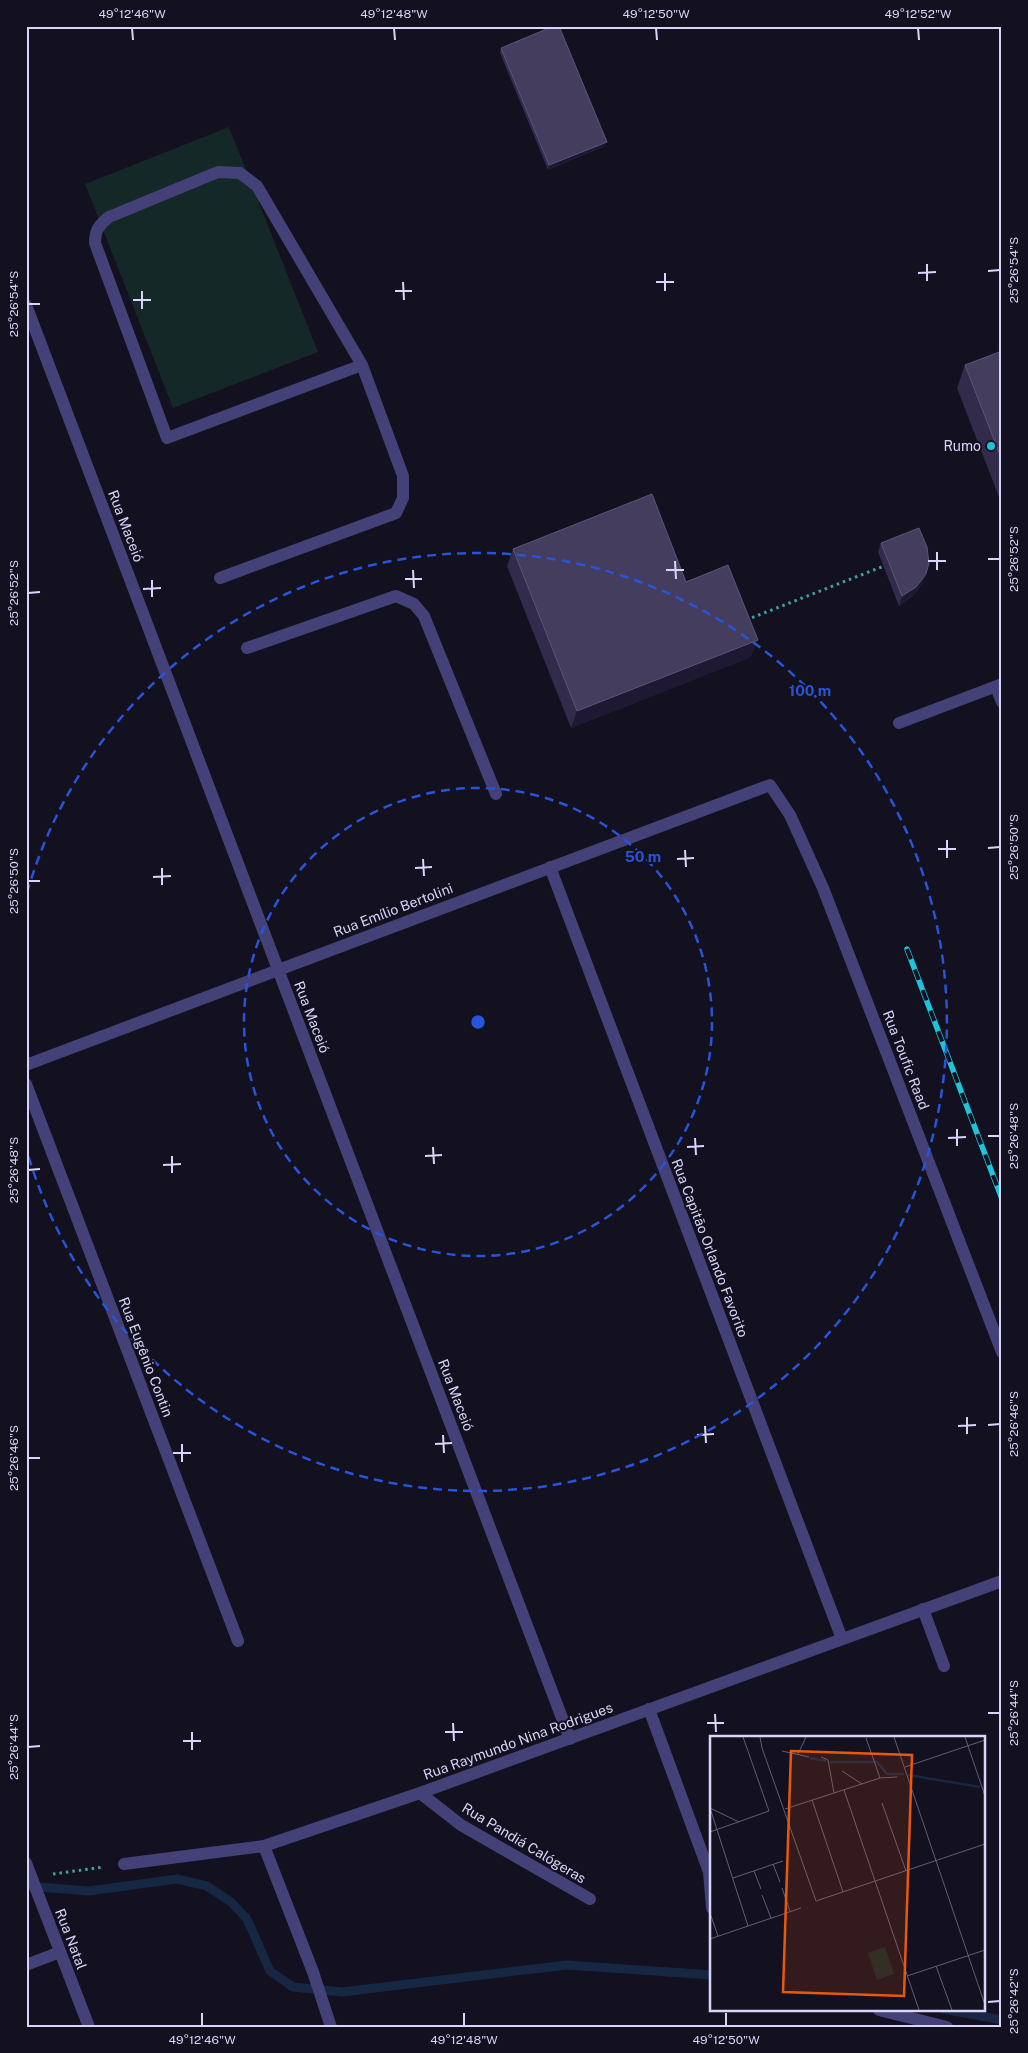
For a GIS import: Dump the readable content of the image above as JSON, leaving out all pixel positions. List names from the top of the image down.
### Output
{
  "streets": {
    "street": [
      "Rua Maceió",
      "Rua Emílio Bertolini",
      "Rua Toufic Raad",
      "Rua Capitão Orlando Favorito",
      "Rua Eugênio Contin",
      "Rua Raymundo Nina Rodrigues",
      "Rua Pandiá Calógeras",
      "Rua Natal"
    ]
  },
  "crossings": [
    ["Rua Maceió", "Rua Emílio Bertolini"],
    ["Rua Maceió", "Rua Raymundo Nina Rodrigues"],
    ["Rua Emílio Bertolini", "Rua Toufic Raad"],
    ["Rua Emílio Bertolini", "Rua Capitão Orlando Favorito"],
    ["Rua Capitão Orlando Favorito", "Rua Raymundo Nina Rodrigues"],
    ["Rua Raymundo Nina Rodrigues", "Rua Pandiá Calógeras"]
  ],
  "places": ["Rumo"],
  "coordinates": [
    "49°12'46\"W",
    "49°12'48\"W",
    "49°12'50\"W",
    "49°12'52\"W",
    "25°26'54\"S",
    "25°26'52\"S",
    "25°26'50\"S",
    "25°26'48\"S",
    "25°26'46\"S",
    "25°26'44\"S",
    "25°26'42\"S"
  ],
  "rings": ["100 m", "50 m"]
}
